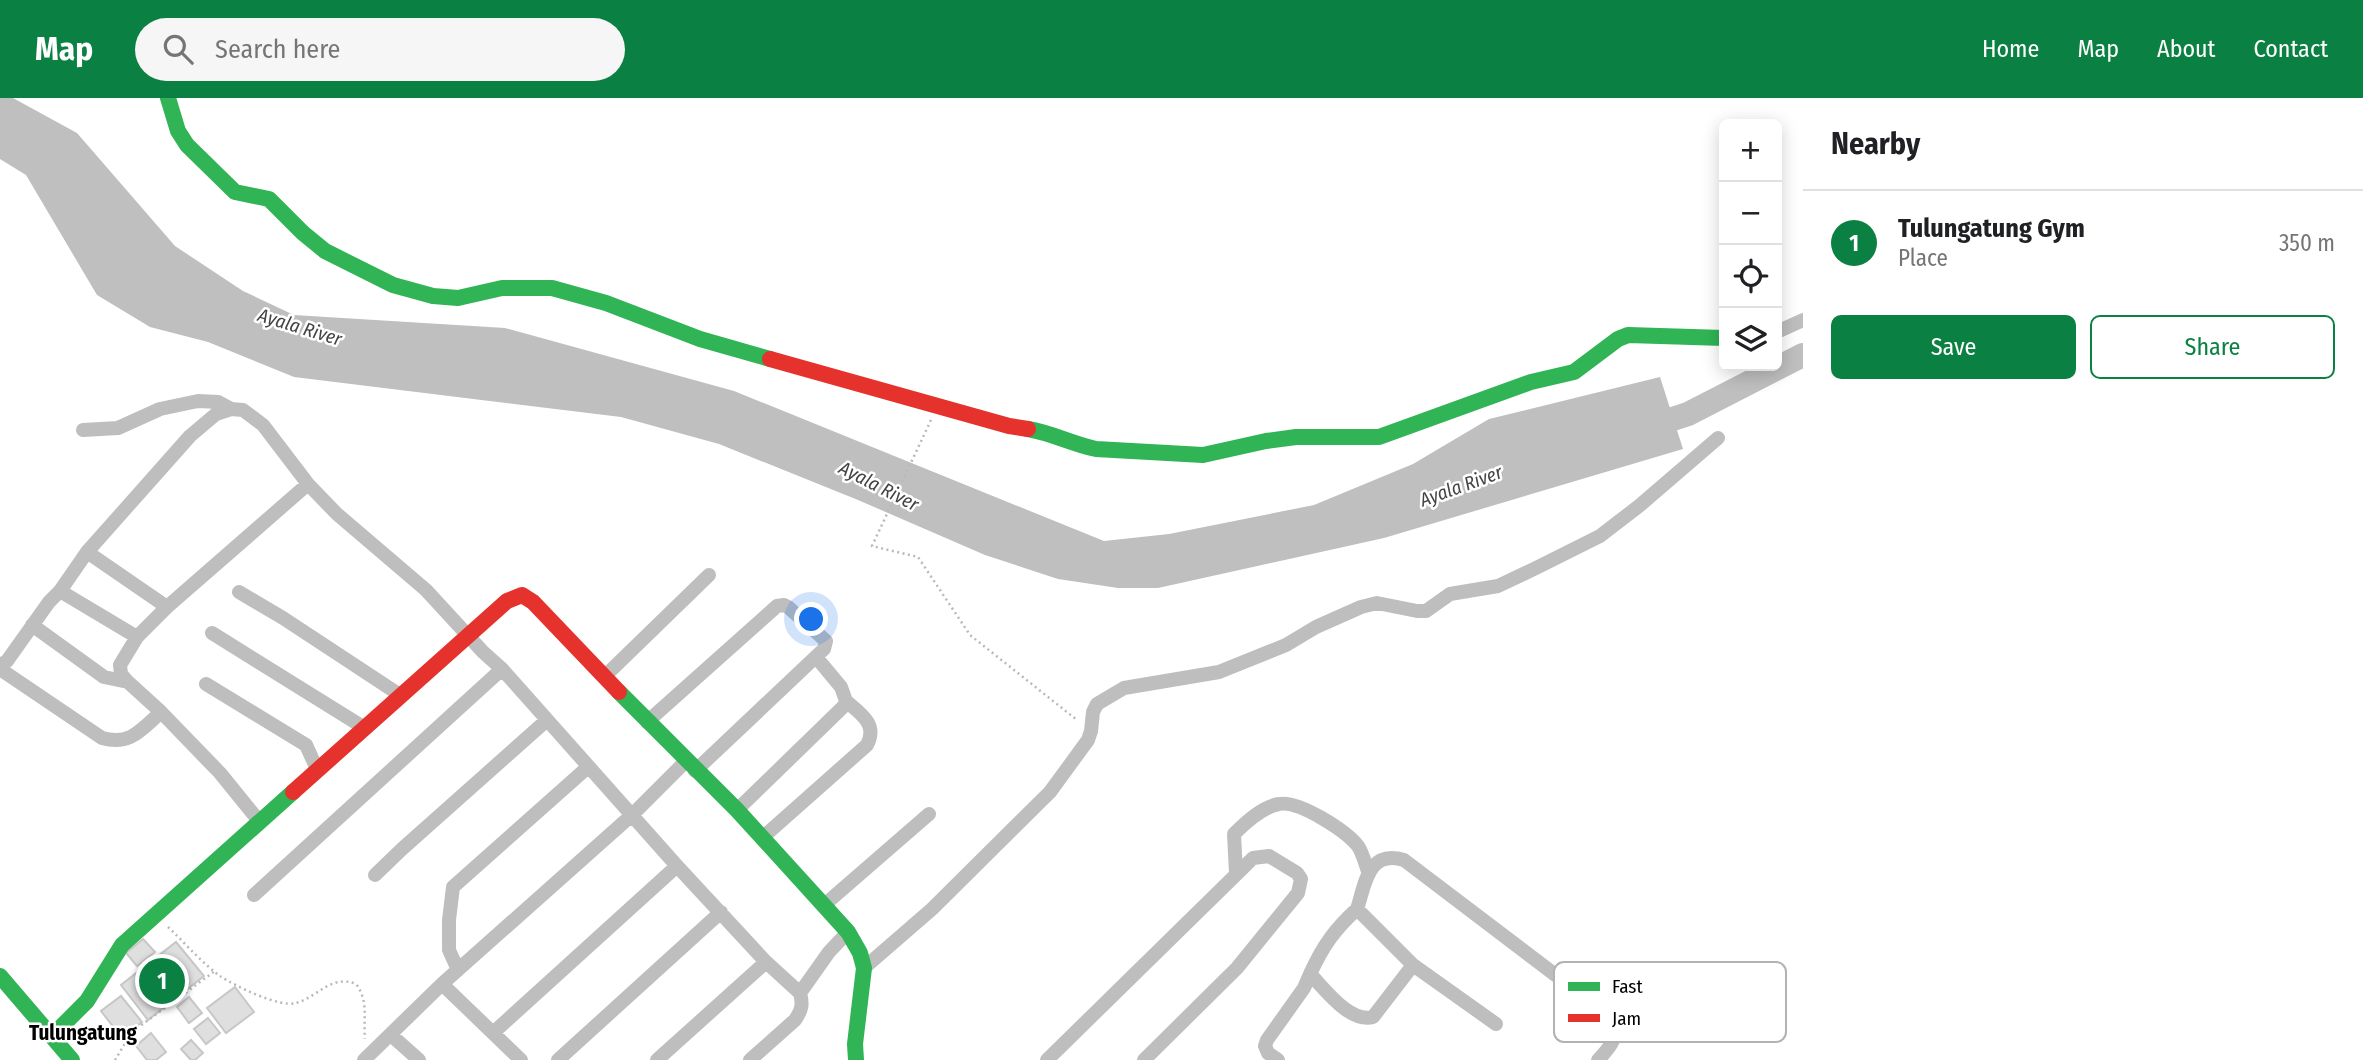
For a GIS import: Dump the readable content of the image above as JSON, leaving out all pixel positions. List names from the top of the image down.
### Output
{
  "districts": ["Tulungatung"],
  "water": ["Ayala River"],
  "legend": ["Fast", "Jam"],
  "page": {
    "header": "Map",
    "search": "Search here",
    "nav": [
      "Home",
      "Map",
      "About",
      "Contact"
    ],
    "heading": "Nearby",
    "map_buttons": ["+", "−"],
    "list": [
      {
        "mark": "1",
        "name": "Tulungatung Gym",
        "note": "Place",
        "value": "350 m"
      }
    ],
    "buttons": ["Save", "Share"],
    "pins": "1"
  }
}
